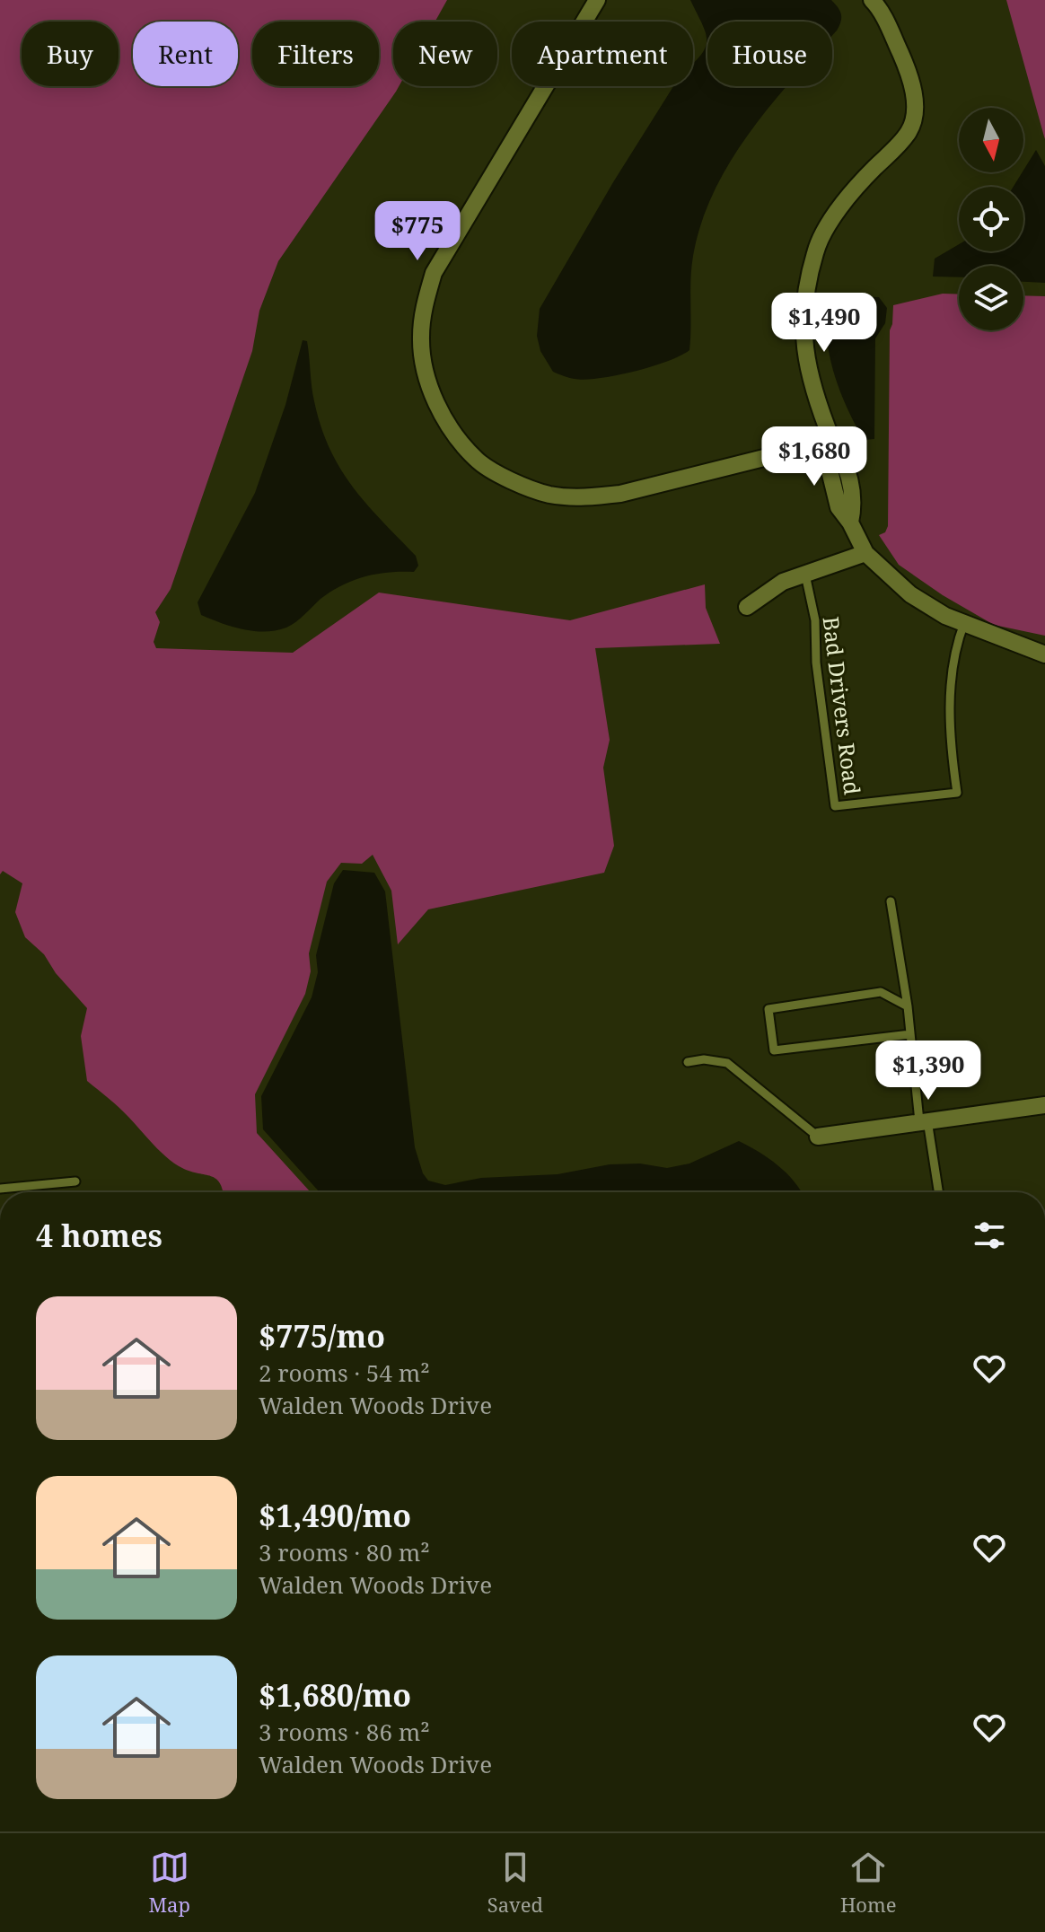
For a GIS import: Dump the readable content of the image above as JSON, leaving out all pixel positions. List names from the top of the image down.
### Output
{
  "streets": {
    "lane": ["Bad Drivers Road"]
  },
  "north": "bottom",
  "page": {
    "chip": [
      "Buy",
      "Rent",
      "Filters",
      "New",
      "Apartment",
      "House"
    ],
    "price": [
      "$775",
      "$1,490",
      "$1,680",
      "$1,390"
    ],
    "heading": "4 homes",
    "list": [
      {
        "name": "$775/mo",
        "note": "2 rooms · 54 m² · Walden Woods Drive"
      },
      {
        "name": "$1,490/mo",
        "note": "3 rooms · 80 m² · Walden Woods Drive"
      },
      {
        "name": "$1,680/mo",
        "note": "3 rooms · 86 m² · Walden Woods Drive"
      }
    ],
    "tabs": ["Map", "Saved", "Home"]
  }
}
